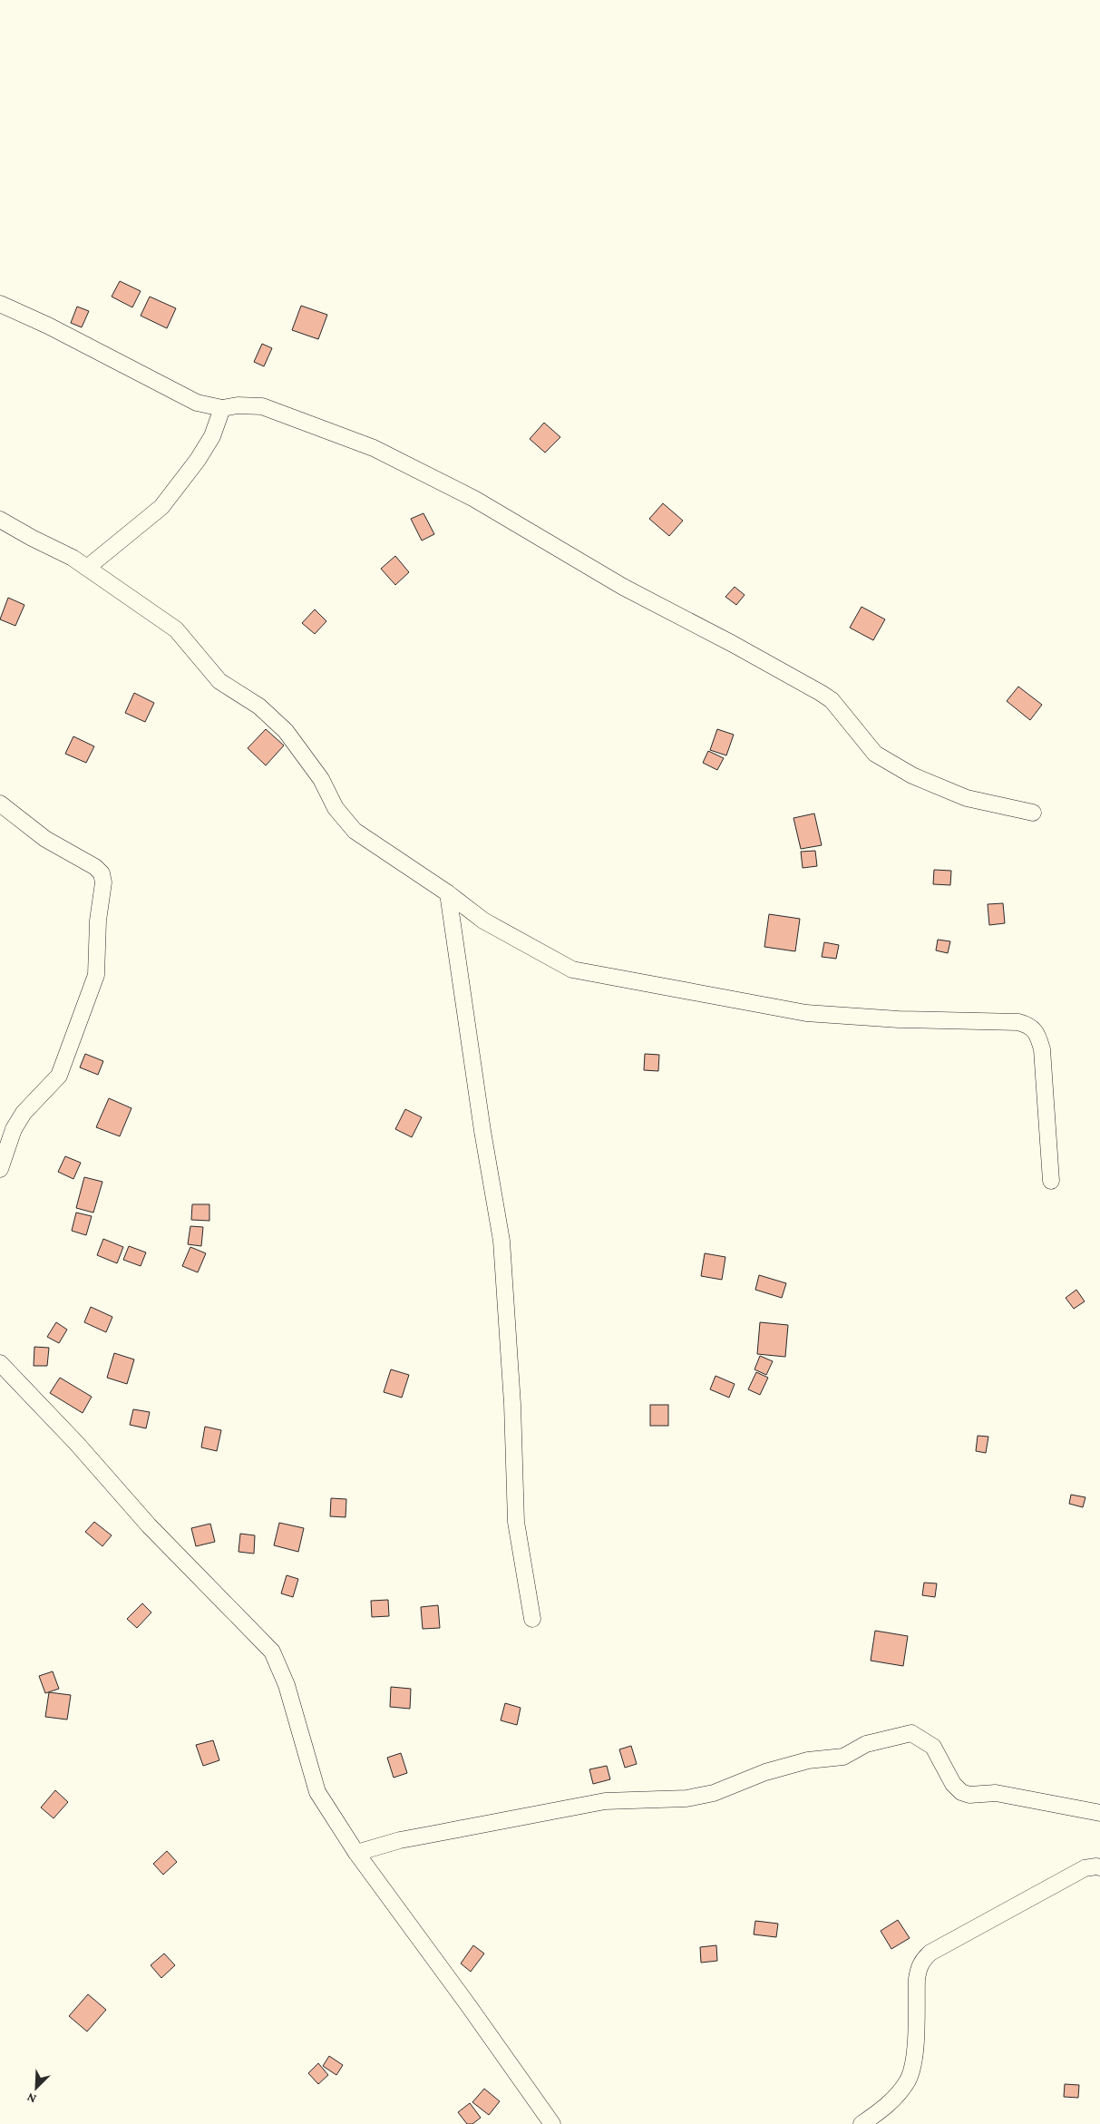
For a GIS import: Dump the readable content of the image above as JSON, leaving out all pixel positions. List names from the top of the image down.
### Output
{
  "north": "bottom left"
}
